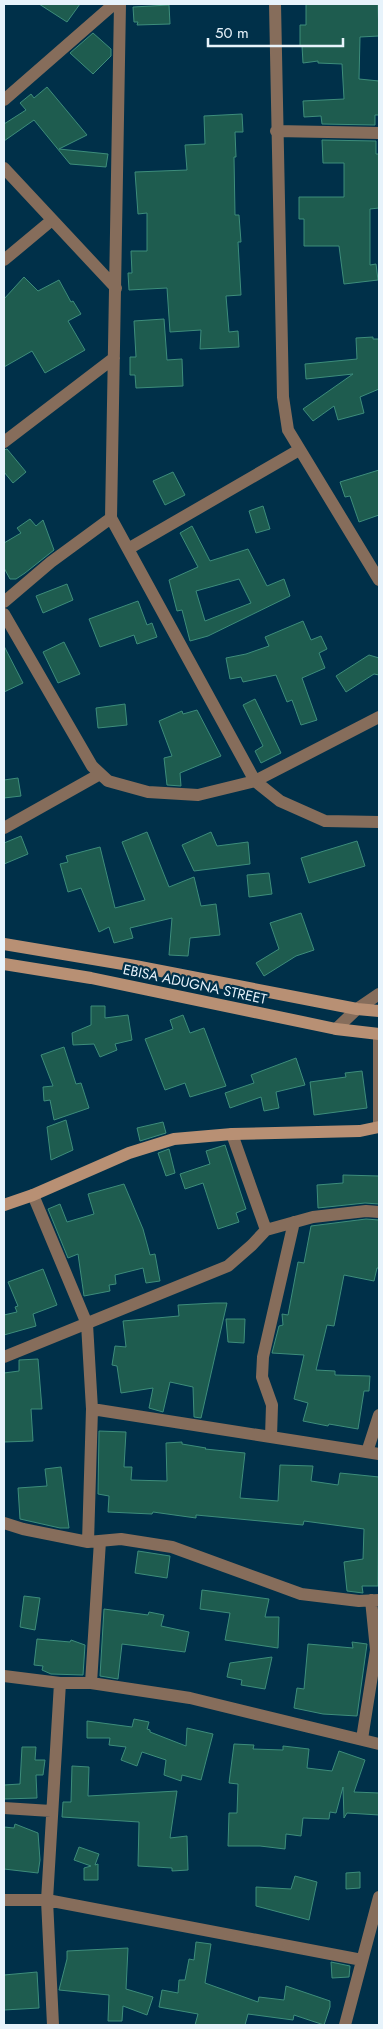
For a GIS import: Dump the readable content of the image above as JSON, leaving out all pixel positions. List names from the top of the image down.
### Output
{
  "streets": {
    "main road": ["EBISA ADUGNA STREET"]
  },
  "scale_bar": "50 m"
}
